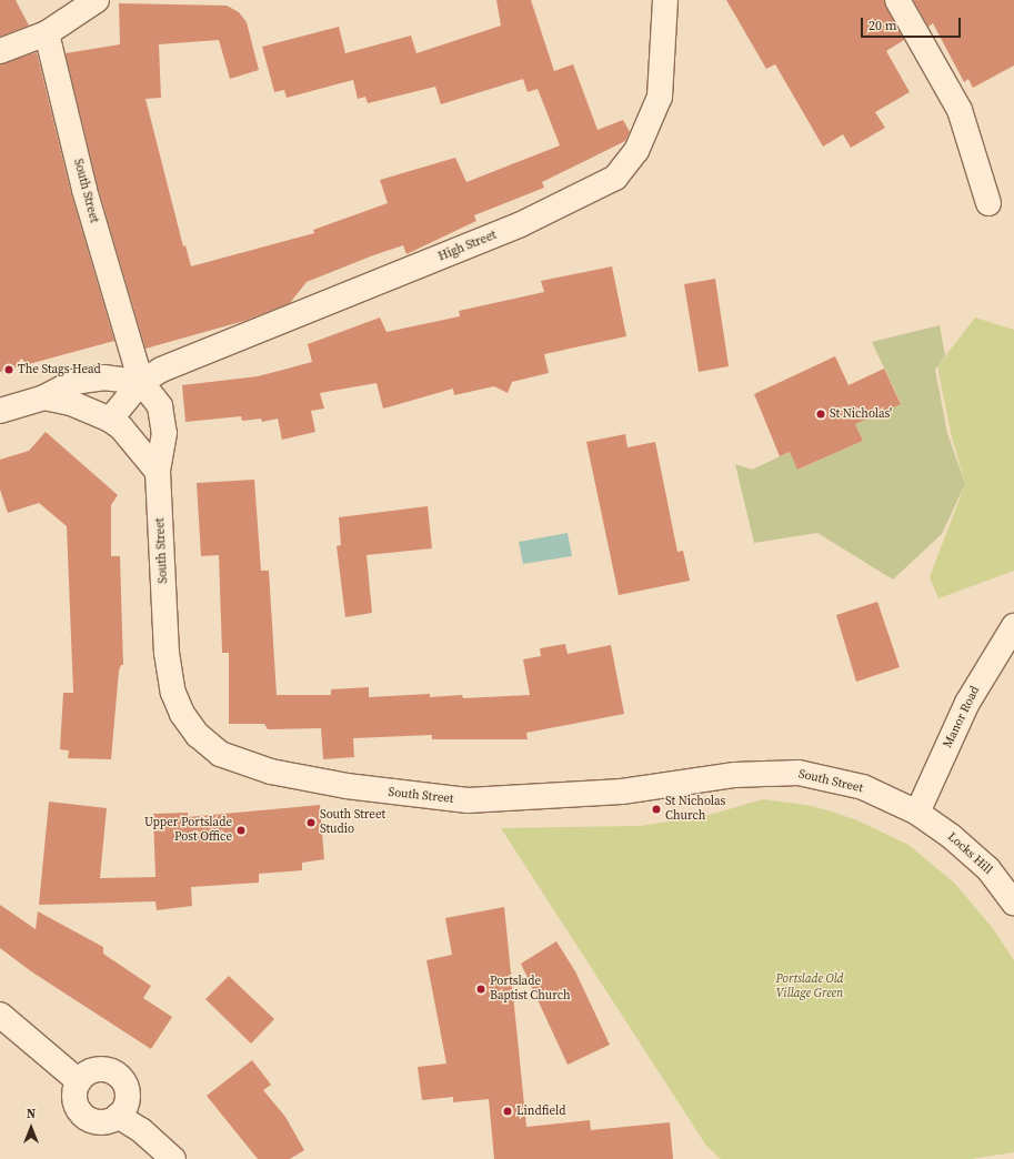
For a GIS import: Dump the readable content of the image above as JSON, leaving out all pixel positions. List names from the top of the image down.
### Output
{
  "streets": {
    "street": [
      "South Street",
      "High Street",
      "Manor Road",
      "Locks Hill"
    ]
  },
  "crossings": [
    ["South Street", "High Street"],
    ["South Street", "Manor Road"],
    ["South Street", "Locks Hill"],
    ["Manor Road", "Locks Hill"]
  ],
  "parks": ["Portslade Old Village Green"],
  "places": [
    "The Stags Head",
    "St Nicholas'",
    "St Nicholas Church",
    "South Street Studio",
    "Upper Portslade Post Office",
    "Portslade Baptist Church",
    "Lindfield"
  ],
  "scale_bar": "20 m",
  "north": "top"
}
